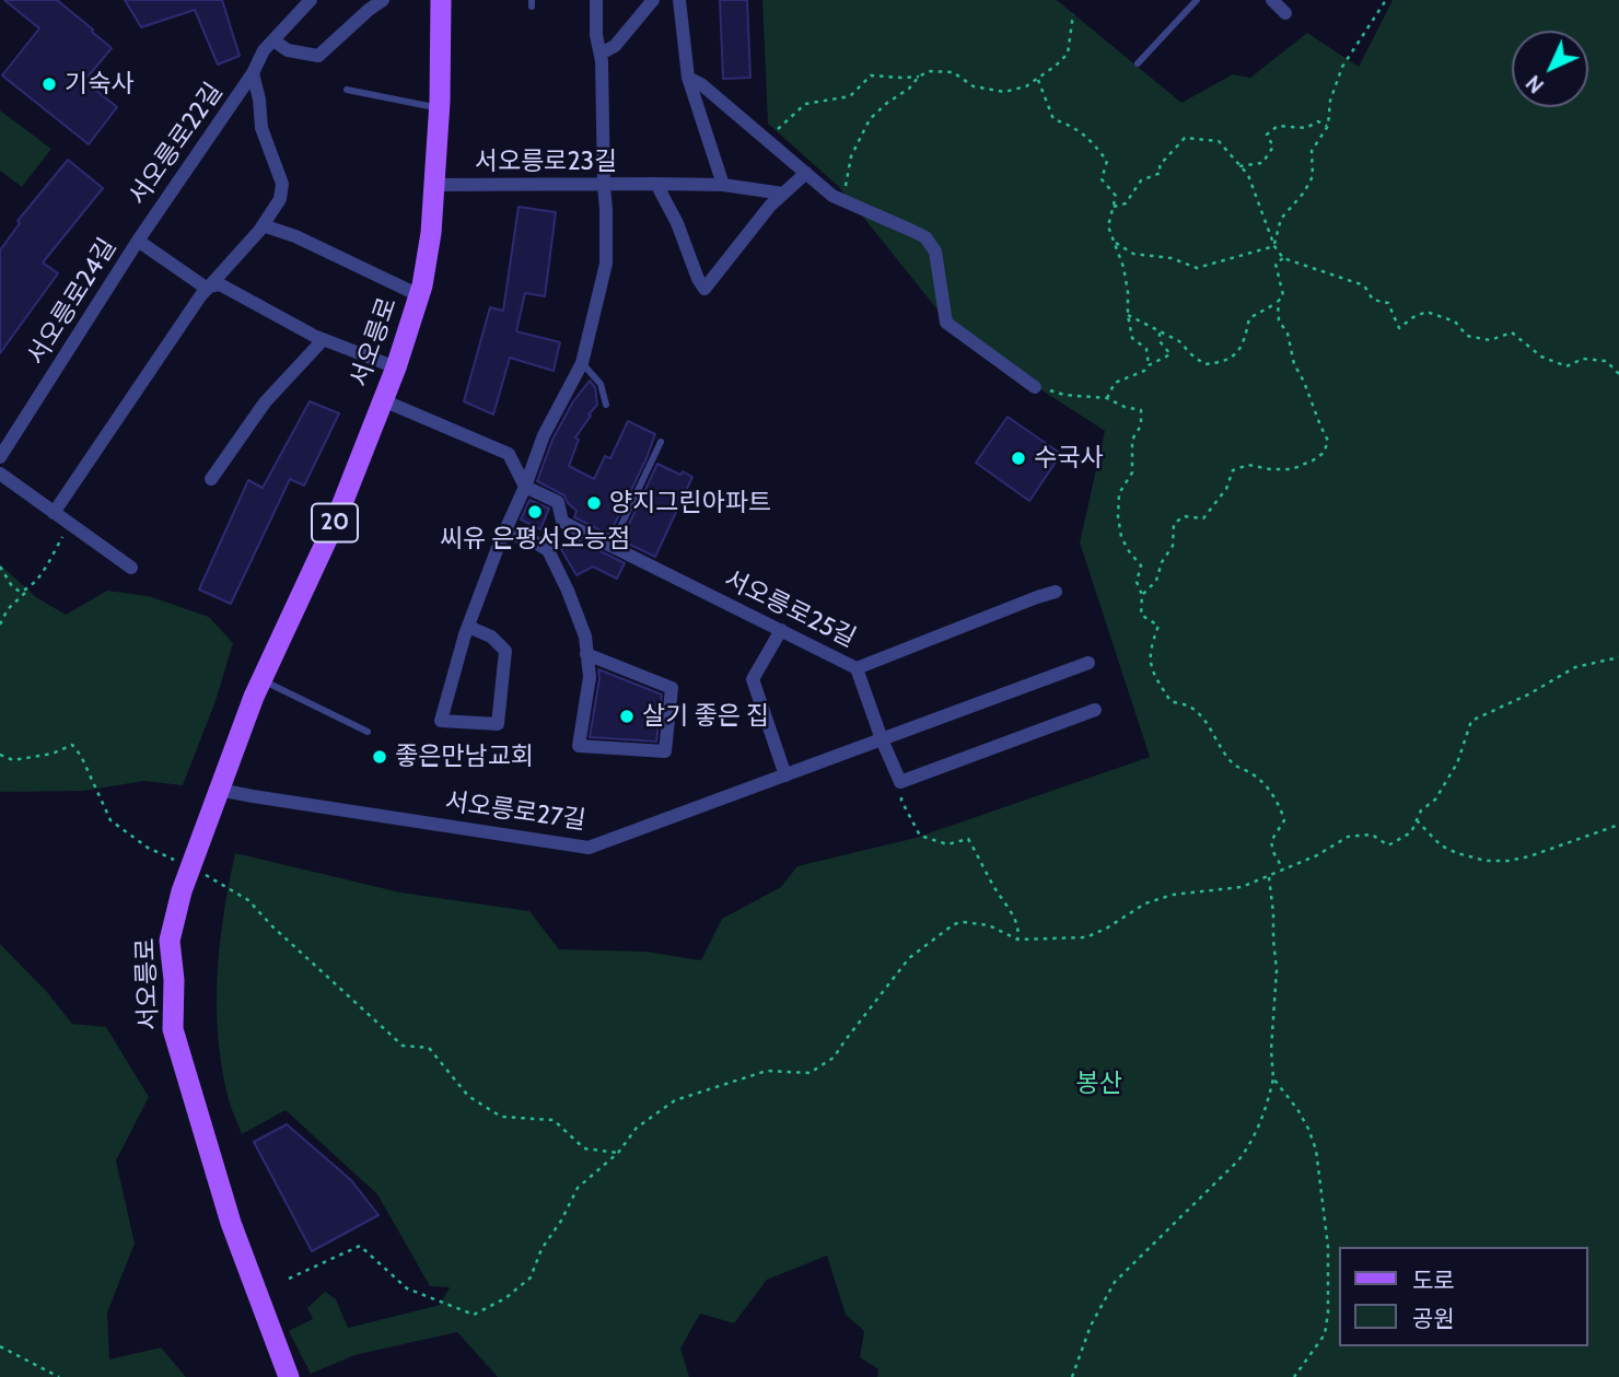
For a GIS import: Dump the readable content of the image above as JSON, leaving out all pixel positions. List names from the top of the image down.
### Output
{
  "streets": {
    "main road": ["서오릉로", "20"],
    "street": [
      "서오릉로22길",
      "서오릉로23길",
      "서오릉로24길",
      "서오릉로25길",
      "서오릉로27길"
    ]
  },
  "crossings": [
    ["서오릉로22길", "서오릉로24길"],
    ["서오릉로23길", "서오릉로"],
    ["서오릉로24길", "서오릉로"],
    ["서오릉로", "서오릉로27길"]
  ],
  "parks": ["봉산"],
  "places": [
    "기숙사",
    "수국사",
    "양지그린아파트",
    "씨유 은평서오능점",
    "살기 좋은 집",
    "좋은만남교회"
  ],
  "legend": ["도로", "공원"],
  "north": "bottom left"
}
